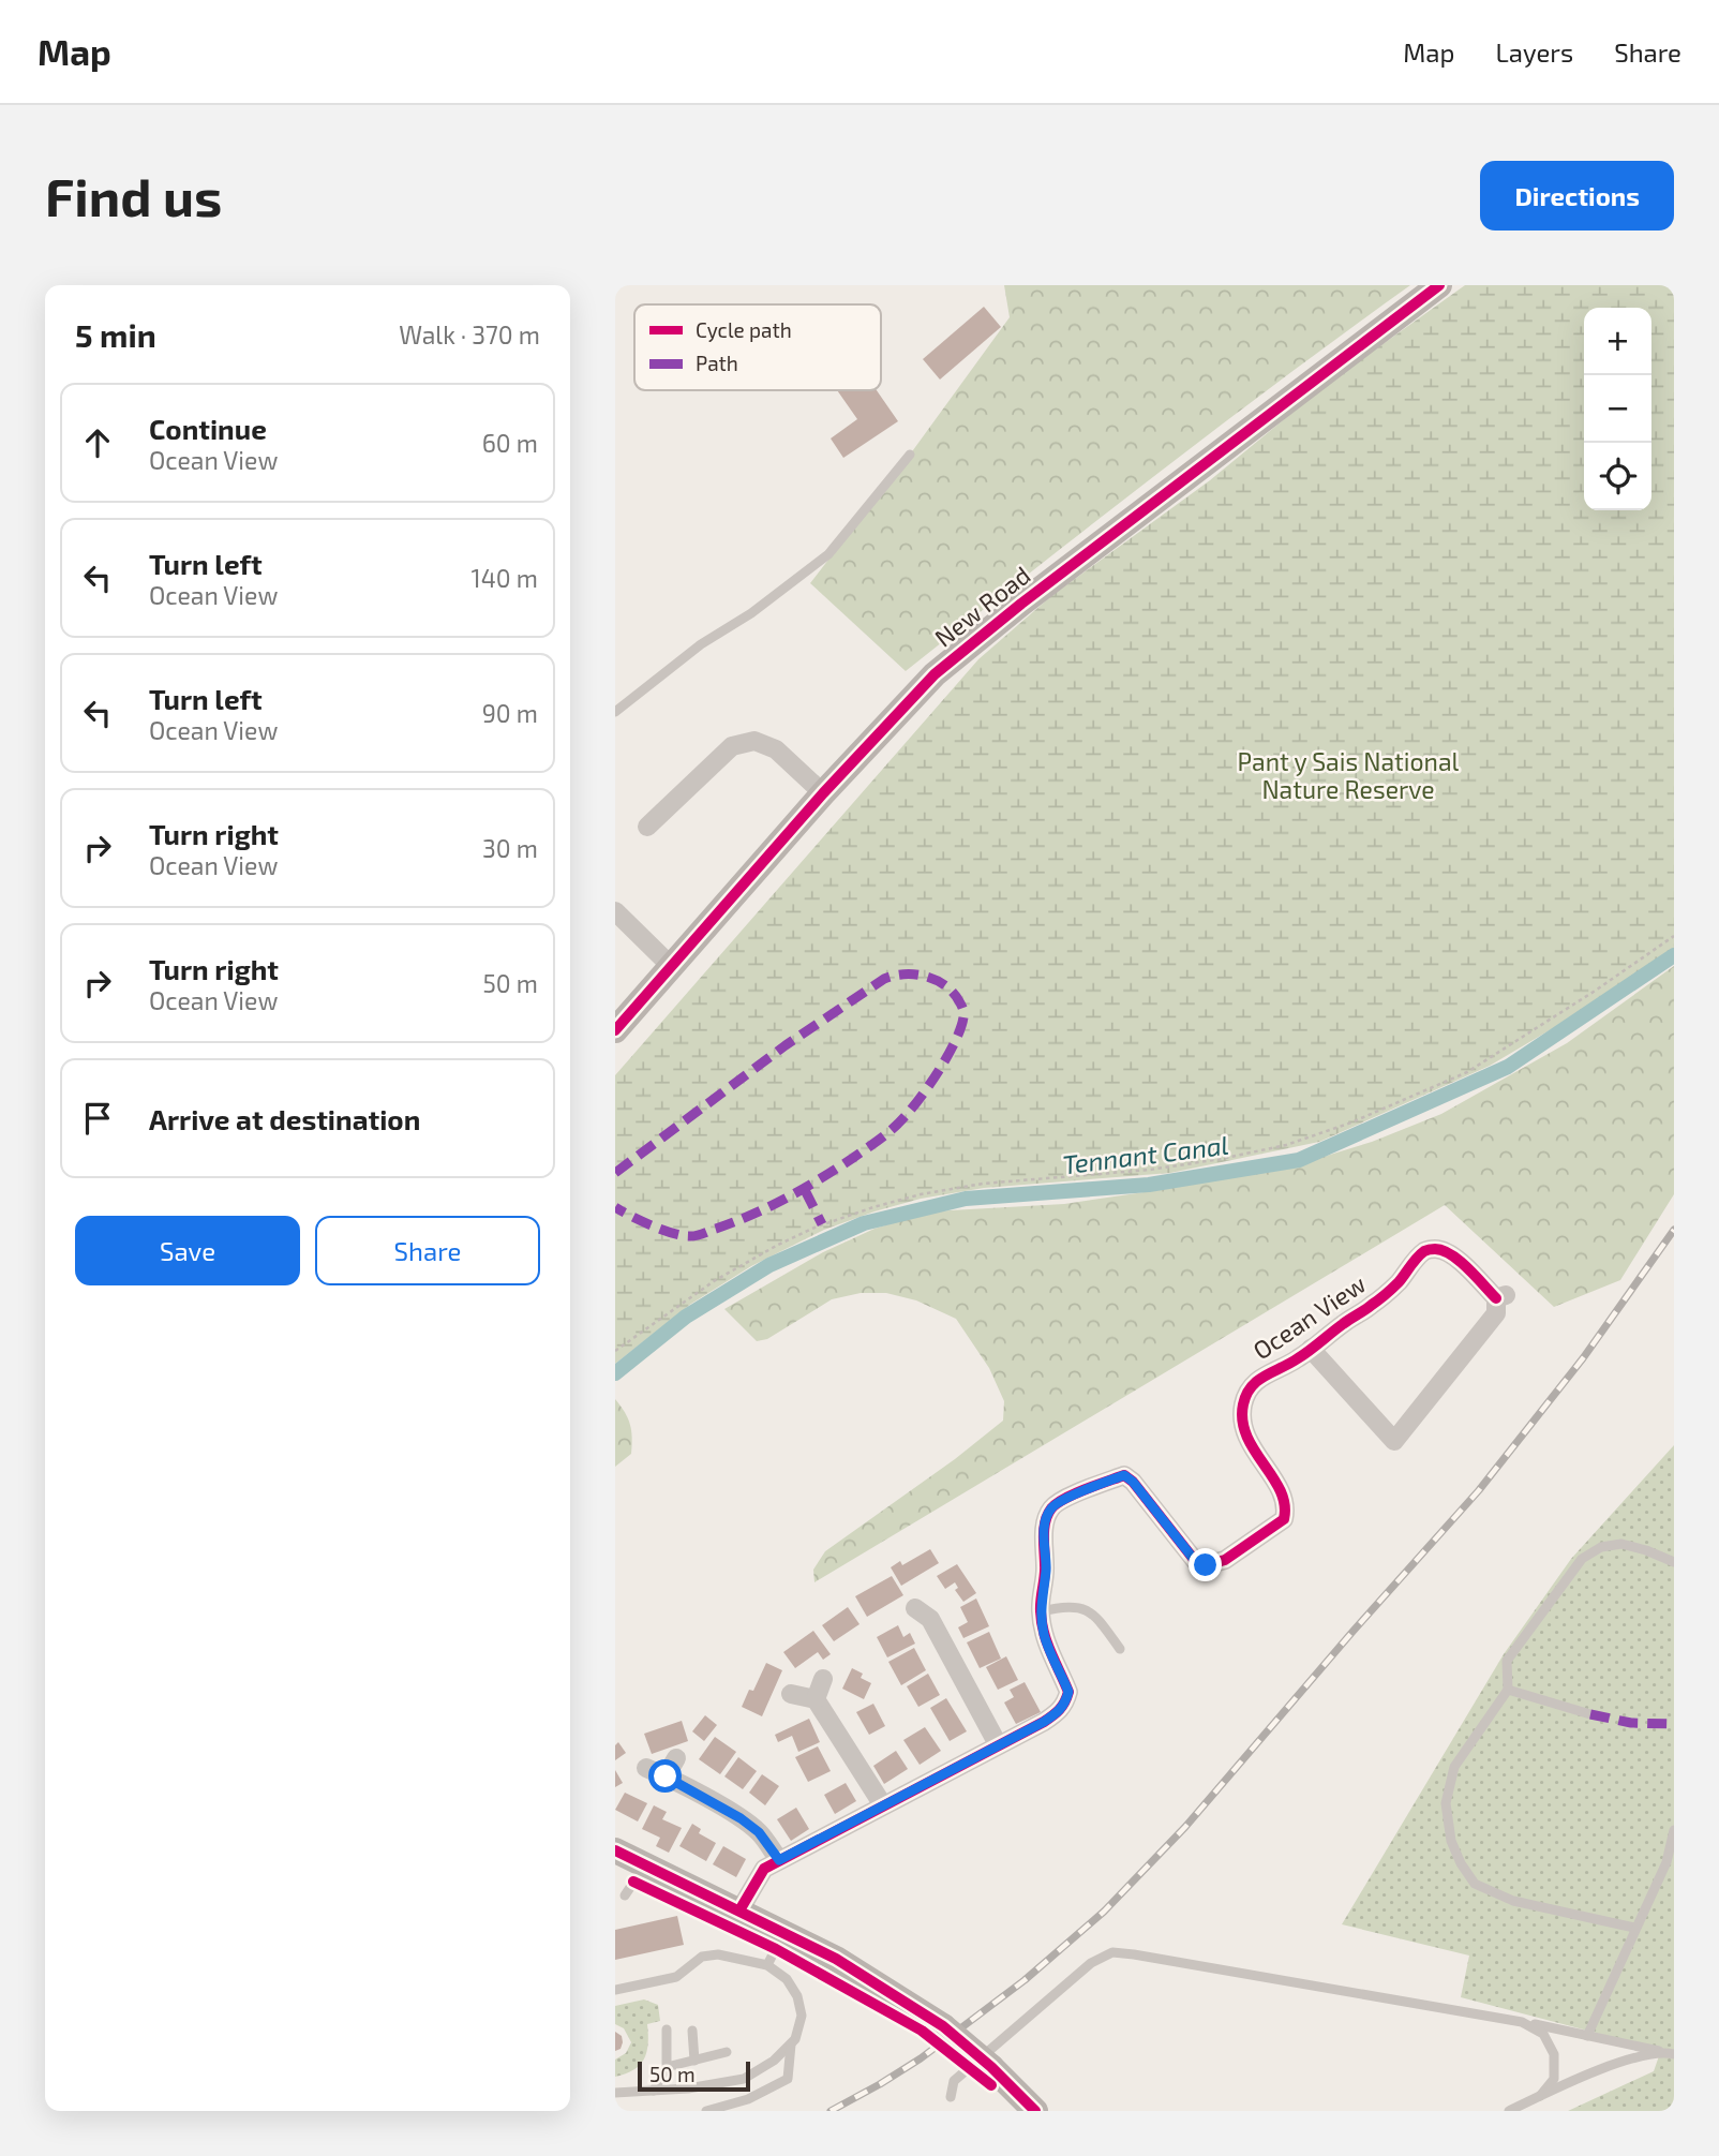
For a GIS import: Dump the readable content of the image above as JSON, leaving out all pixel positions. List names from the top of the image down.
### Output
{
  "streets": {
    "main road": ["New Road"],
    "street": ["Ocean View"]
  },
  "water": ["Tennant Canal"],
  "parks": ["Pant y Sais National Nature Reserve"],
  "legend": ["Cycle path", "Path"],
  "scale_bar": "50 m",
  "page": {
    "header": "Map",
    "nav": ["Map", "Layers", "Share"],
    "buttons": [
      "Directions",
      ["Save", "Share"]
    ],
    "title": "Find us",
    "heading": ["5 min", "Walk · 370 m"],
    "map_buttons": ["+", "−"],
    "list": [
      ["Continue", "Ocean View", "60 m"],
      ["Turn left", "Ocean View", "140 m"],
      ["Turn left", "Ocean View", "90 m"],
      ["Turn right", "Ocean View", "30 m"],
      ["Turn right", "Ocean View", "50 m"],
      "Arrive at destination"
    ],
    "scale": "50 m"
  }
}
